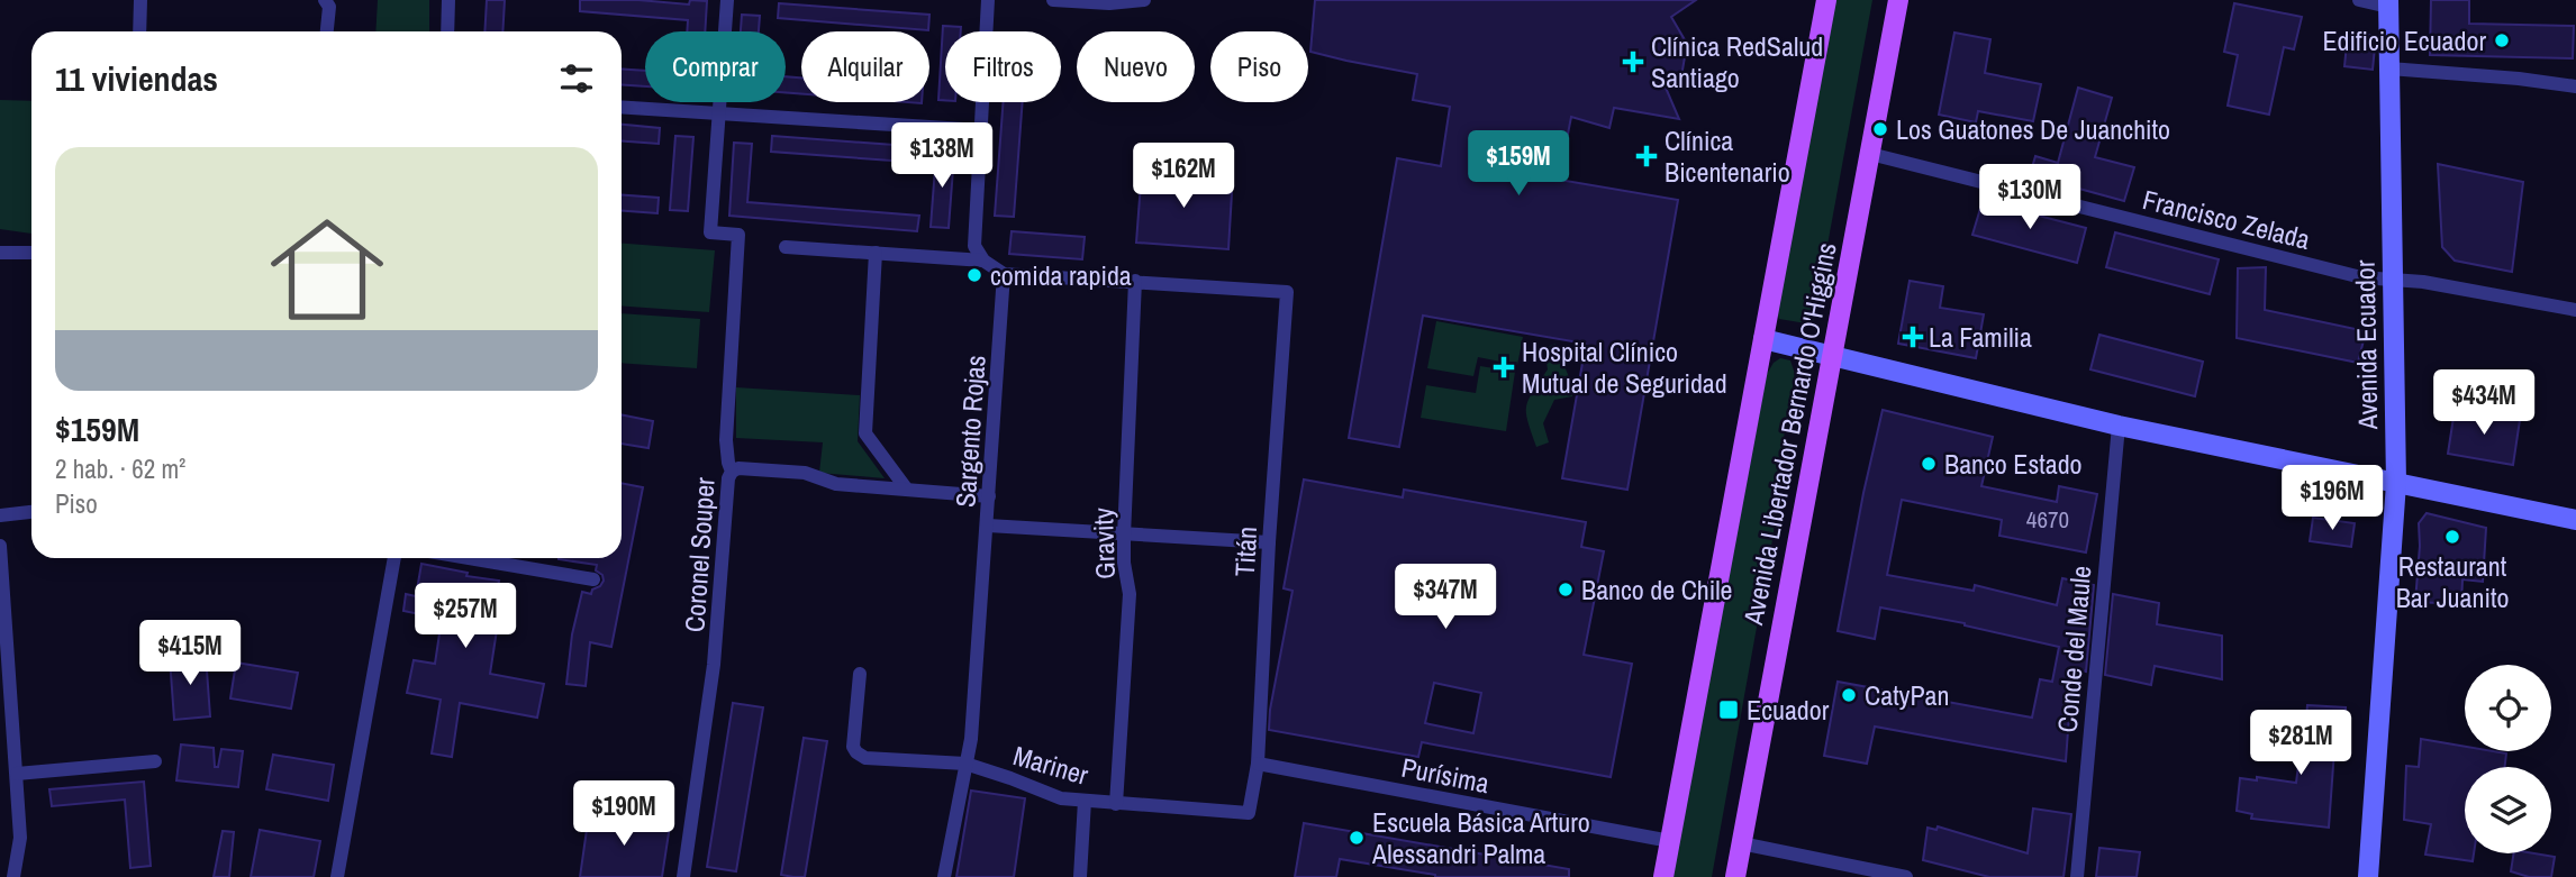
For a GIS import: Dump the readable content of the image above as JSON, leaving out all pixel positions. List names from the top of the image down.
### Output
{
  "streets": {
    "main road": ["Avenida Ecuador", "Avenida Libertador Bernardo O'Higgins"],
    "street": [
      "Francisco Zelada",
      "Sargento Rojas",
      "Gravity",
      "Titán",
      "Coronel Souper",
      "Conde del Maule",
      "Mariner",
      "Purísima"
    ]
  },
  "crossings": [
    ["Francisco Zelada", "Avenida Ecuador"],
    ["Francisco Zelada", "Avenida Libertador Bernardo O'Higgins"],
    ["Sargento Rojas", "Mariner"],
    ["Avenida Libertador Bernardo O'Higgins", "Purísima"],
    ["Gravity", "Titán"],
    ["Gravity", "Mariner"],
    ["Titán", "Mariner"],
    ["Titán", "Purísima"]
  ],
  "places": {
    "other": [
      "Edificio Ecuador",
      "Los Guatones De Juanchito",
      "comida rapida",
      "Banco Estado",
      "Restaurant Bar Juanito",
      "Banco de Chile",
      "CatyPan",
      "Escuela Básica Arturo Alessandri Palma"
    ],
    "health": [
      "Clínica RedSalud Santiago",
      "Clínica Bicentenario",
      "La Familia",
      "Hospital Clínico Mutual de Seguridad"
    ],
    "transit": ["Ecuador"]
  },
  "house_numbers": ["4670"],
  "page": {
    "chip": [
      "Comprar",
      "Alquilar",
      "Filtros",
      "Nuevo",
      "Piso"
    ],
    "heading": "11 viviendas",
    "price": [
      "$138M",
      "$159M",
      "$162M",
      "$130M",
      "$434M",
      "$196M",
      "$347M",
      "$257M",
      "$415M",
      "$281M",
      "$190M"
    ],
    "list": [
      {
        "name": "$159M",
        "note": "2 hab. · 62 m² · Piso"
      }
    ]
  }
}
